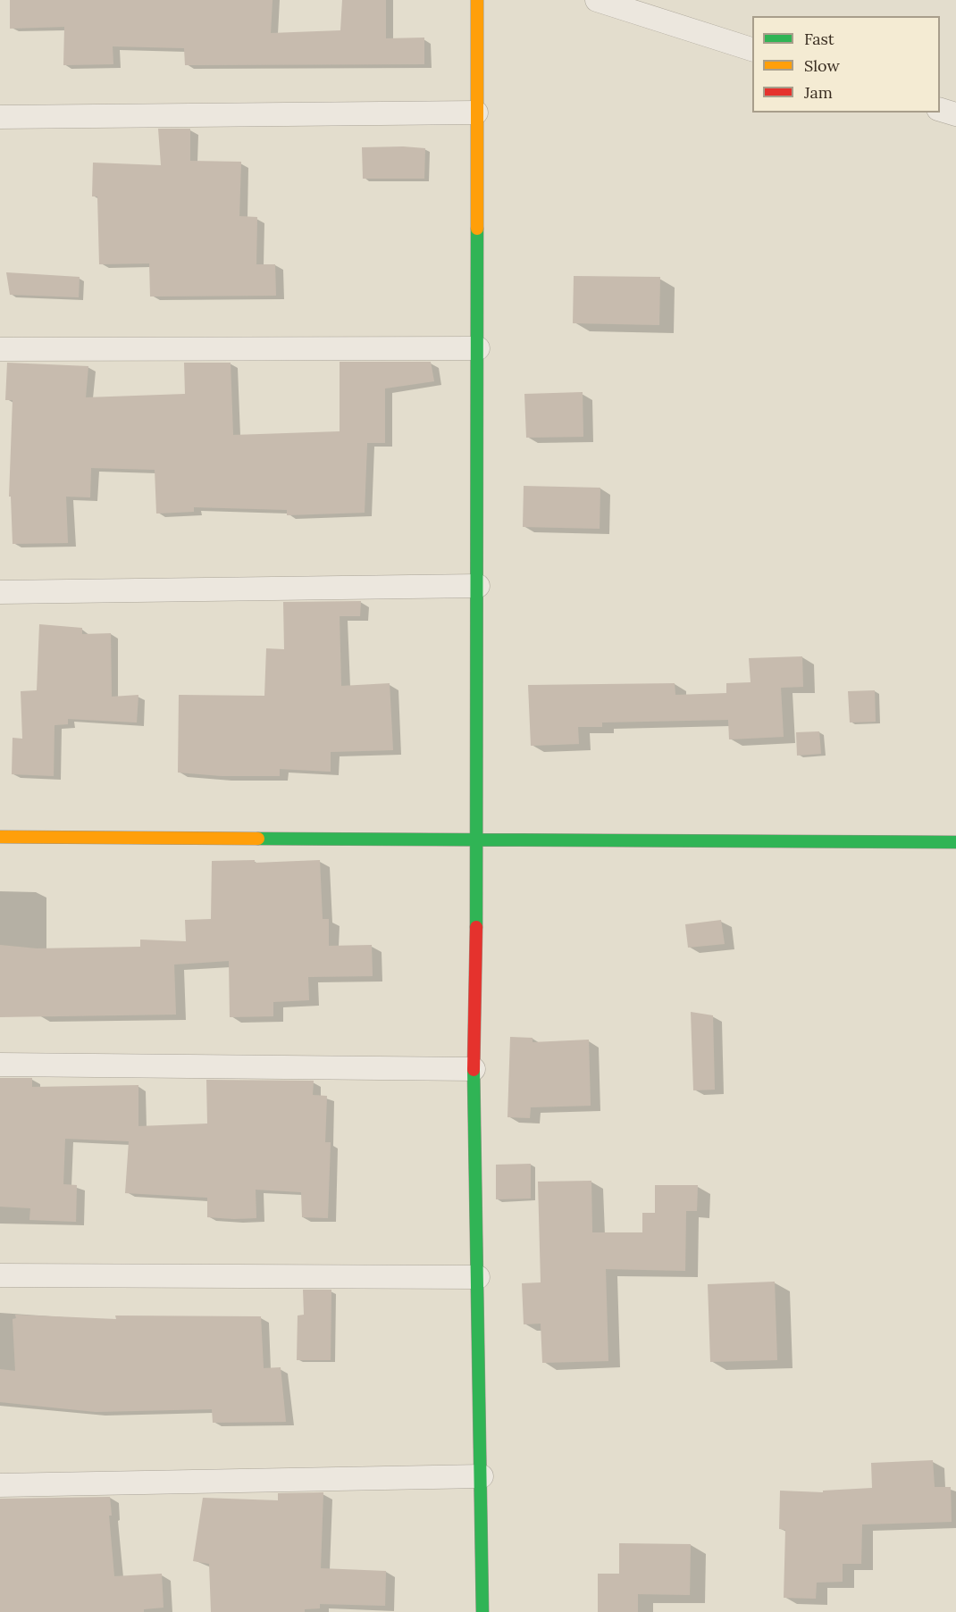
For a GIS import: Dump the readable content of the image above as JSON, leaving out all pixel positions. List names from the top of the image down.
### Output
{
  "legend": ["Fast", "Slow", "Jam"]
}
